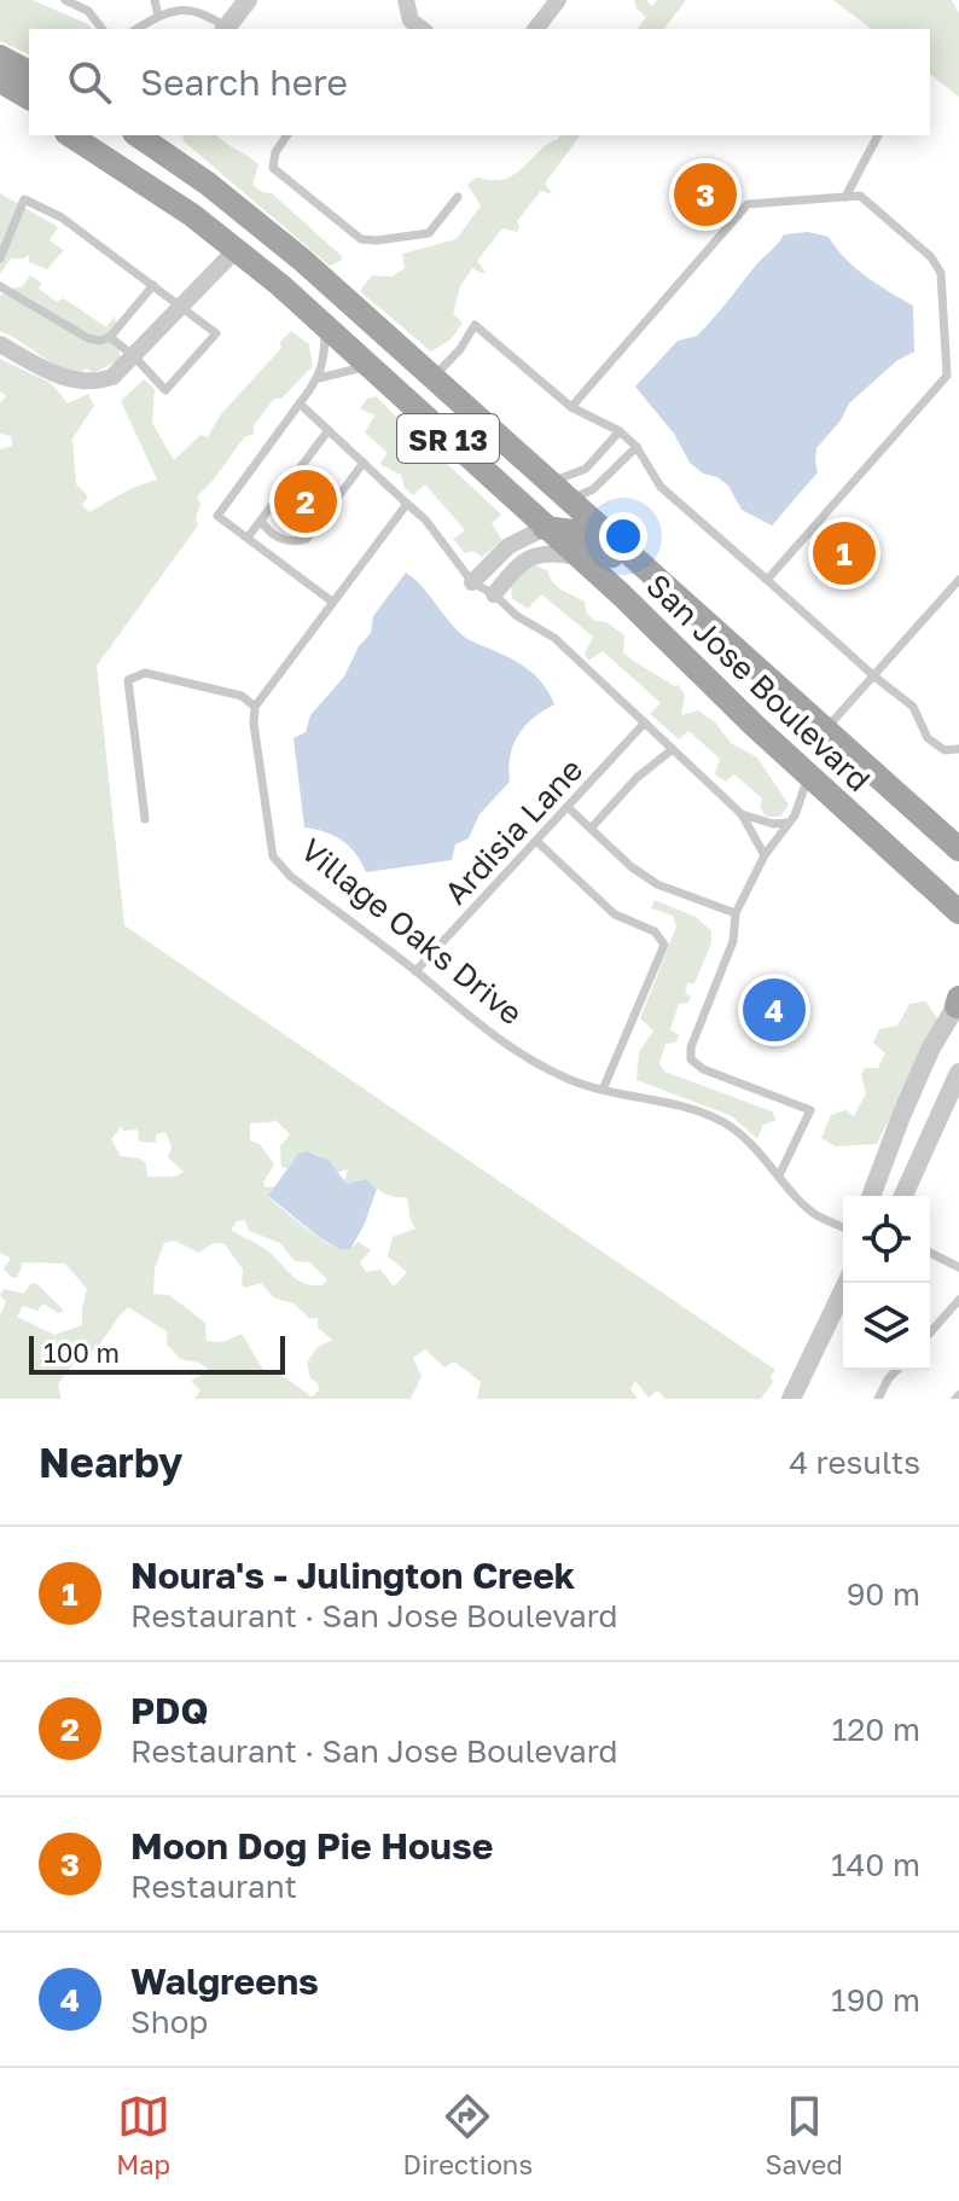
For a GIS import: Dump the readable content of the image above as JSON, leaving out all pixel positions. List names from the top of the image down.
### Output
{
  "streets": {
    "main road": ["SR 13", "San Jose Boulevard"],
    "lane": ["Ardisia Lane", "Village Oaks Drive"]
  },
  "crossings": [
    ["Ardisia Lane", "Village Oaks Drive"]
  ],
  "scale_bar": "100 m",
  "page": {
    "search": "Search here",
    "pins": [
      "3",
      "2",
      "1",
      "4"
    ],
    "scale": "100 m",
    "heading": ["Nearby", "4 results"],
    "list": [
      {
        "mark": "1",
        "name": "Noura's - Julington Creek",
        "note": "Restaurant · San Jose Boulevard",
        "value": "90 m"
      },
      {
        "mark": "2",
        "name": "PDQ",
        "note": "Restaurant · San Jose Boulevard",
        "value": "120 m"
      },
      {
        "mark": "3",
        "name": "Moon Dog Pie House",
        "note": "Restaurant",
        "value": "140 m"
      },
      {
        "mark": "4",
        "name": "Walgreens",
        "note": "Shop",
        "value": "190 m"
      }
    ],
    "nav": ["Map", "Directions", "Saved"]
  }
}
